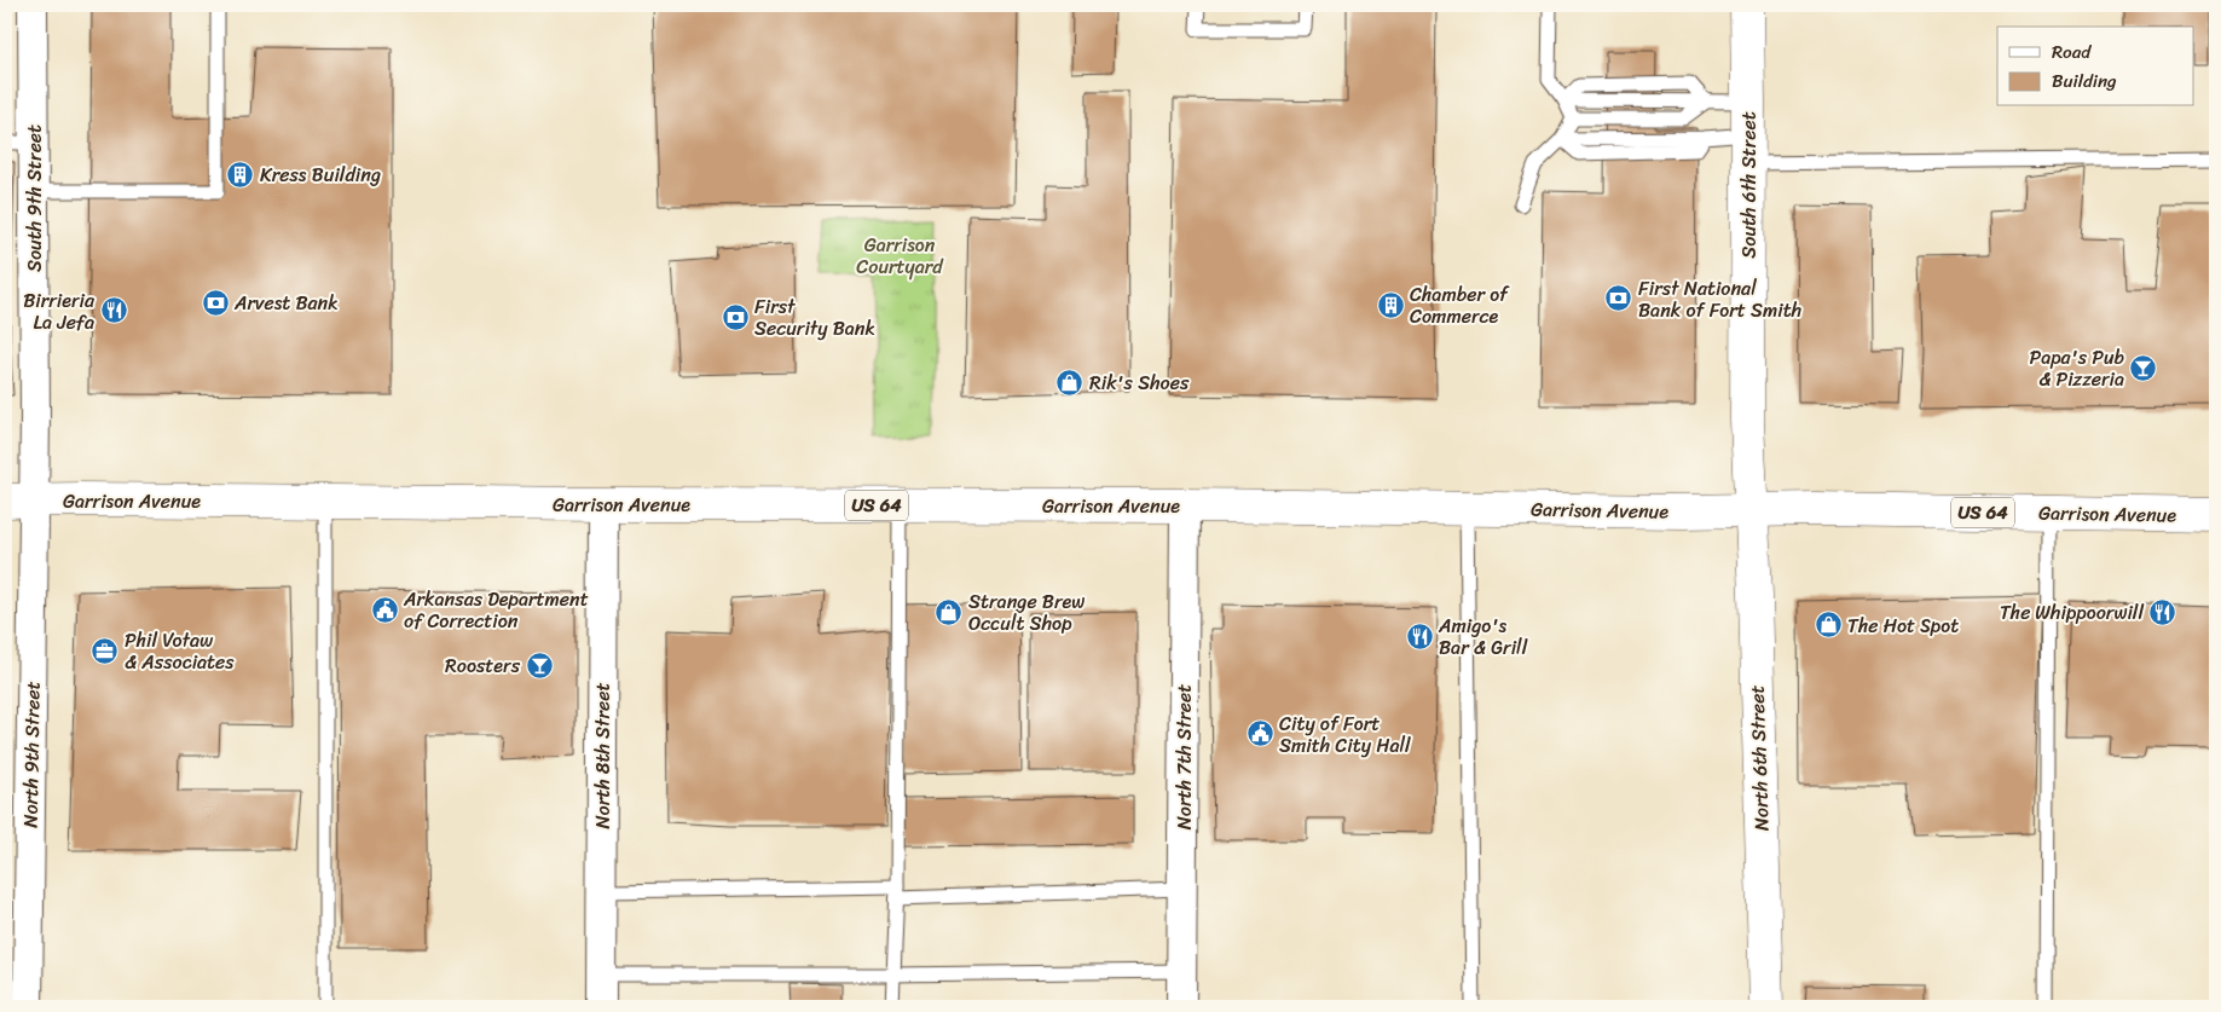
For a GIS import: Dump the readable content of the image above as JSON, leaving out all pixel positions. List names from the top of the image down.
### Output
{
  "streets": {
    "main road": [
      "South 6th Street",
      "Garrison Avenue",
      "US 64",
      "North 6th Street"
    ],
    "street": [
      "South 9th Street",
      "North 9th Street",
      "North 8th Street",
      "North 7th Street"
    ]
  },
  "crossings": [
    ["South 6th Street", "Garrison Avenue"],
    ["South 6th Street", "North 6th Street"],
    ["South 9th Street", "Garrison Avenue"],
    ["South 9th Street", "North 9th Street"],
    ["Garrison Avenue", "North 9th Street"],
    ["Garrison Avenue", "North 8th Street"],
    ["Garrison Avenue", "North 7th Street"],
    ["Garrison Avenue", "North 6th Street"]
  ],
  "parks": ["Garrison Courtyard"],
  "places": {
    "building": ["Kress Building", "Chamber of Commerce"],
    "bank": ["First National Bank of Fort Smith", "Arvest Bank", "First Security Bank"],
    "restaurant": ["Birrieria La Jefa", "The Whippoorwill", "Amigo's Bar & Grill"],
    "bar": ["Papa's Pub & Pizzeria", "Roosters"],
    "shop": ["Rik's Shoes", "Strange Brew Occult Shop", "The Hot Spot"],
    "public building": ["Arkansas Department of Correction", "City of Fort Smith City Hall"],
    "office": ["Phil Votaw & Associates"]
  },
  "legend": ["Road", "Building"]
}
